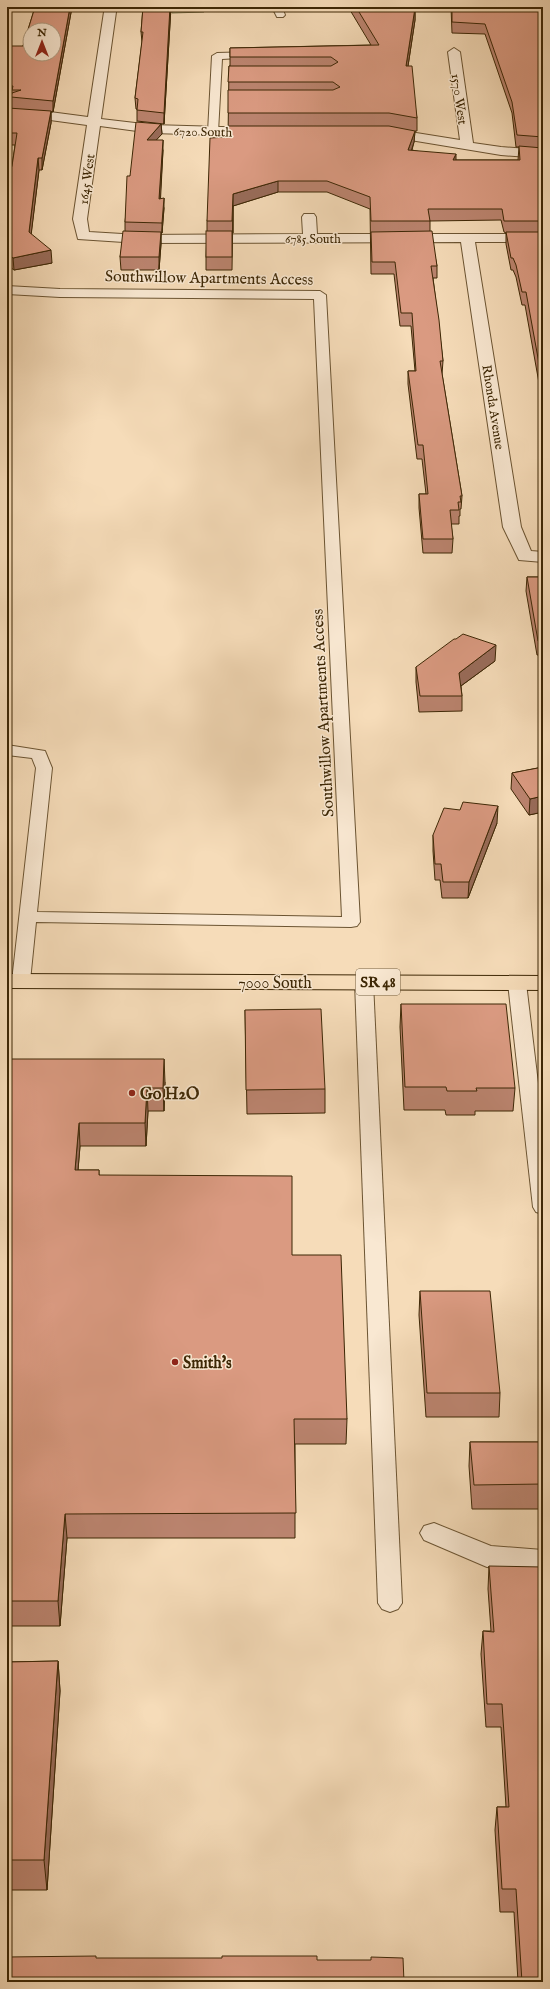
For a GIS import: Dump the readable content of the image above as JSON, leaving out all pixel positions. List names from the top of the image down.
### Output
{
  "streets": {
    "main road": ["7000 South", "SR 48"],
    "street": [
      "1570 West",
      "6720 South",
      "1645 West",
      "6785 South",
      "Rhonda Avenue"
    ],
    "lane": ["Southwillow Apartments Access"]
  },
  "crossings": [
    ["6720 South", "1645 West"],
    ["1645 West", "6785 South"],
    ["6785 South", "Rhonda Avenue"]
  ],
  "places": ["Go H2O", "Smith's"],
  "north": "top"
}
